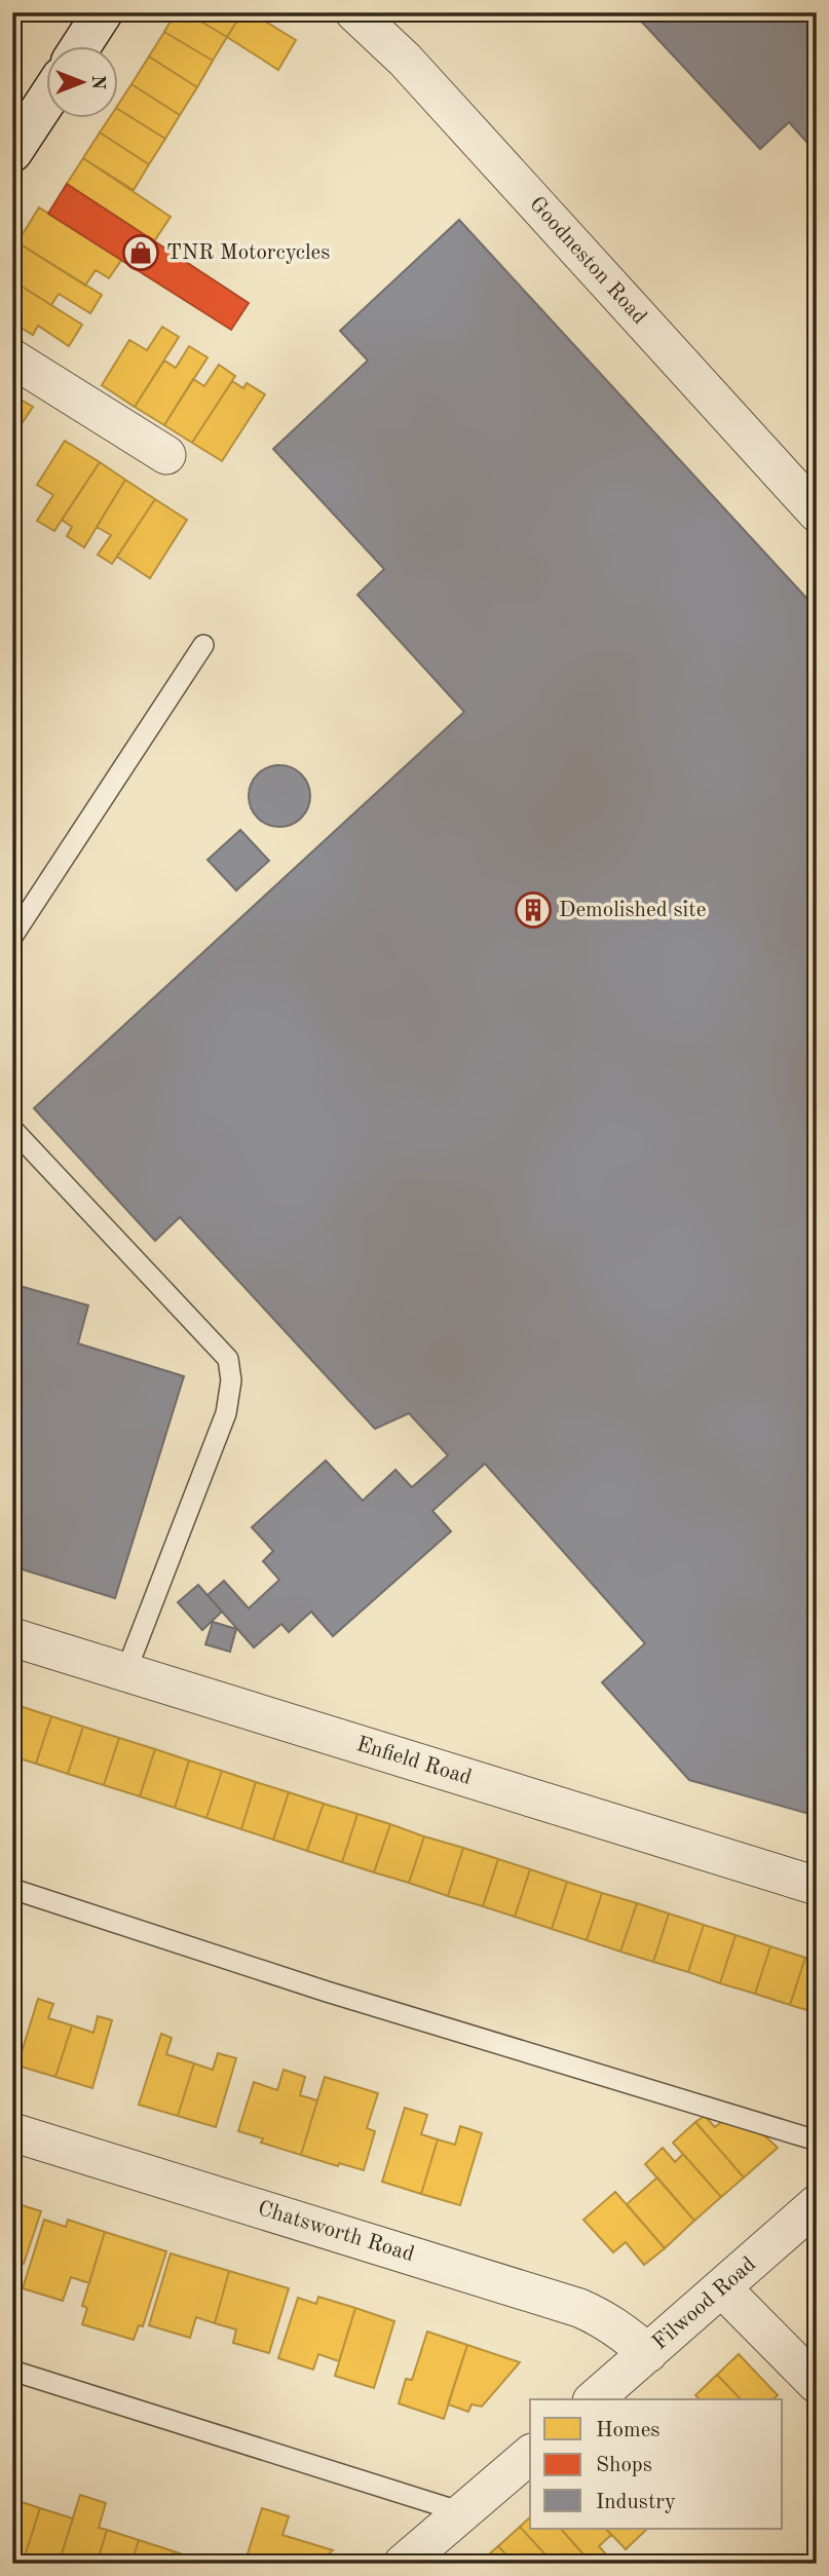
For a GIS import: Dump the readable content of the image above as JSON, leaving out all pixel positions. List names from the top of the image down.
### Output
{
  "streets": {
    "street": [
      "Goodneston Road",
      "Enfield Road",
      "Chatsworth Road",
      "Filwood Road"
    ]
  },
  "crossings": [
    ["Chatsworth Road", "Filwood Road"]
  ],
  "places": {
    "shop": ["TNR Motorcycles"],
    "building": ["Demolished site"]
  },
  "legend": ["Homes", "Shops", "Industry"],
  "north": "right"
}
